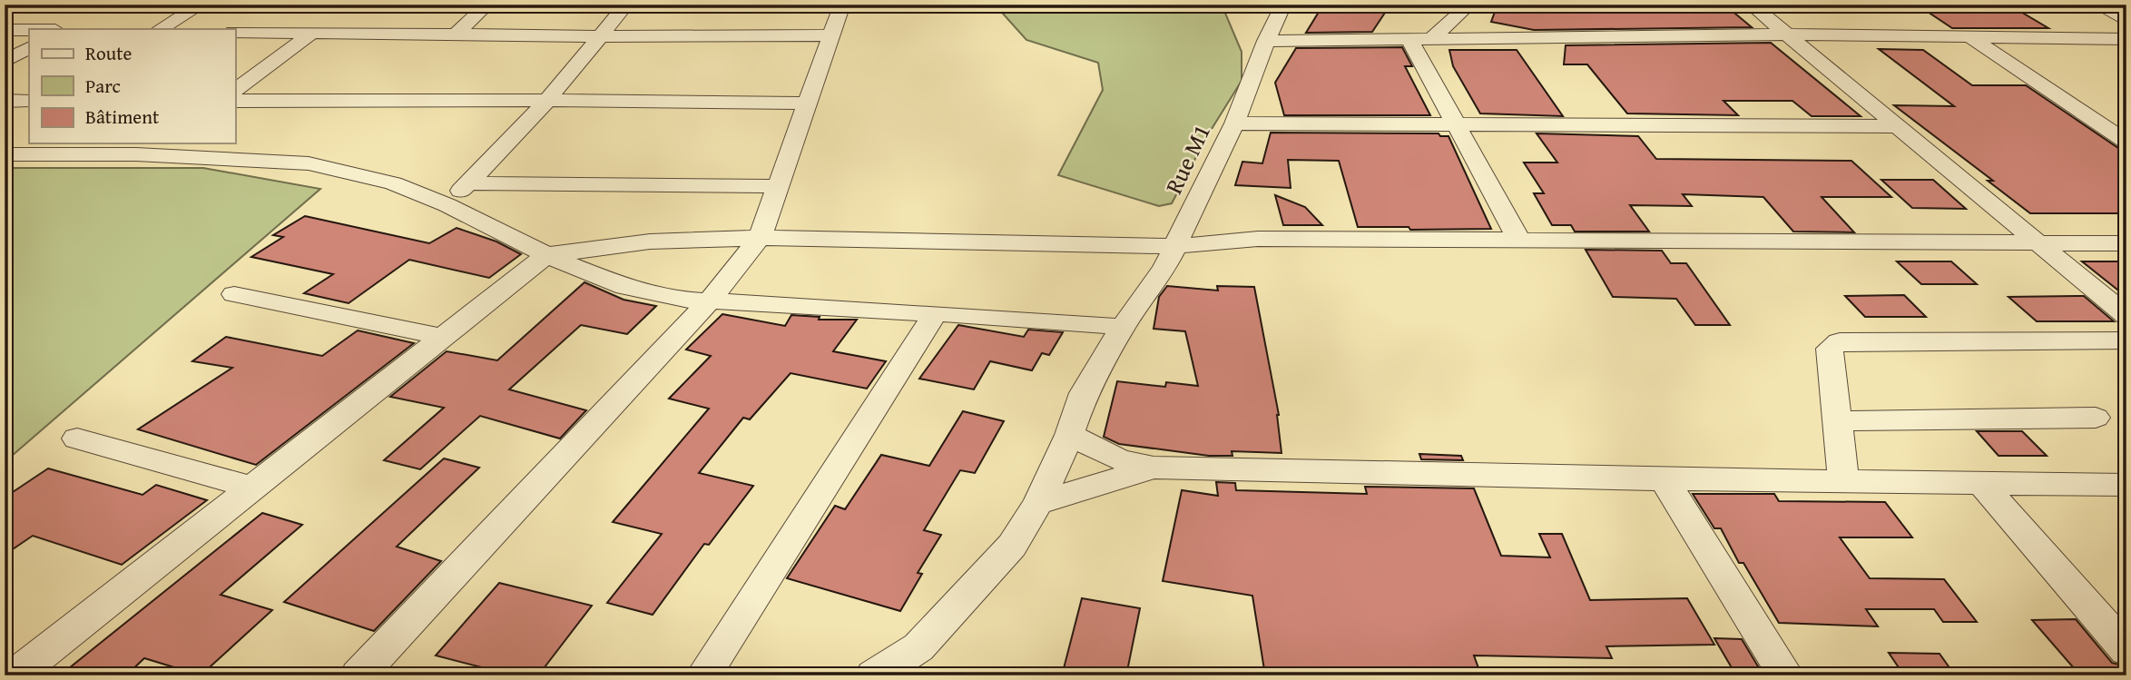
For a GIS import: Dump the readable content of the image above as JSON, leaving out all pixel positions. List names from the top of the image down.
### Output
{
  "streets": {
    "street": ["Rue M1"]
  },
  "legend": ["Route", "Parc", "Bâtiment"]
}
